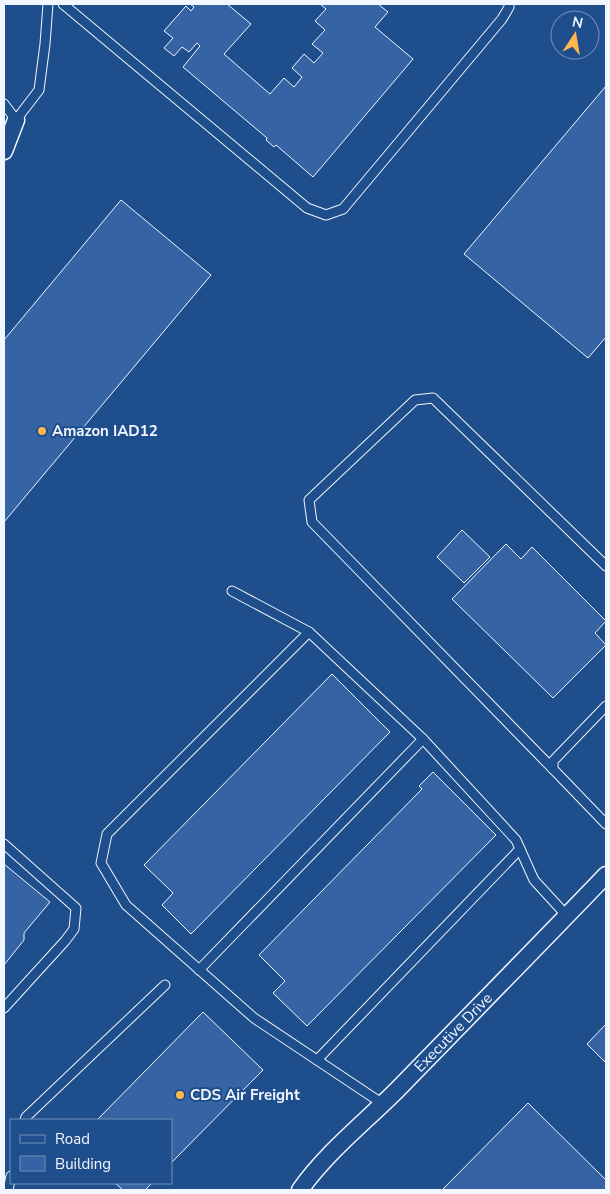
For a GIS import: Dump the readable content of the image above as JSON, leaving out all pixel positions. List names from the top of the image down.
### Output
{
  "streets": {
    "street": ["Executive Drive"]
  },
  "places": ["Amazon IAD12", "CDS Air Freight"],
  "legend": ["Road", "Building"],
  "north": "top"
}
